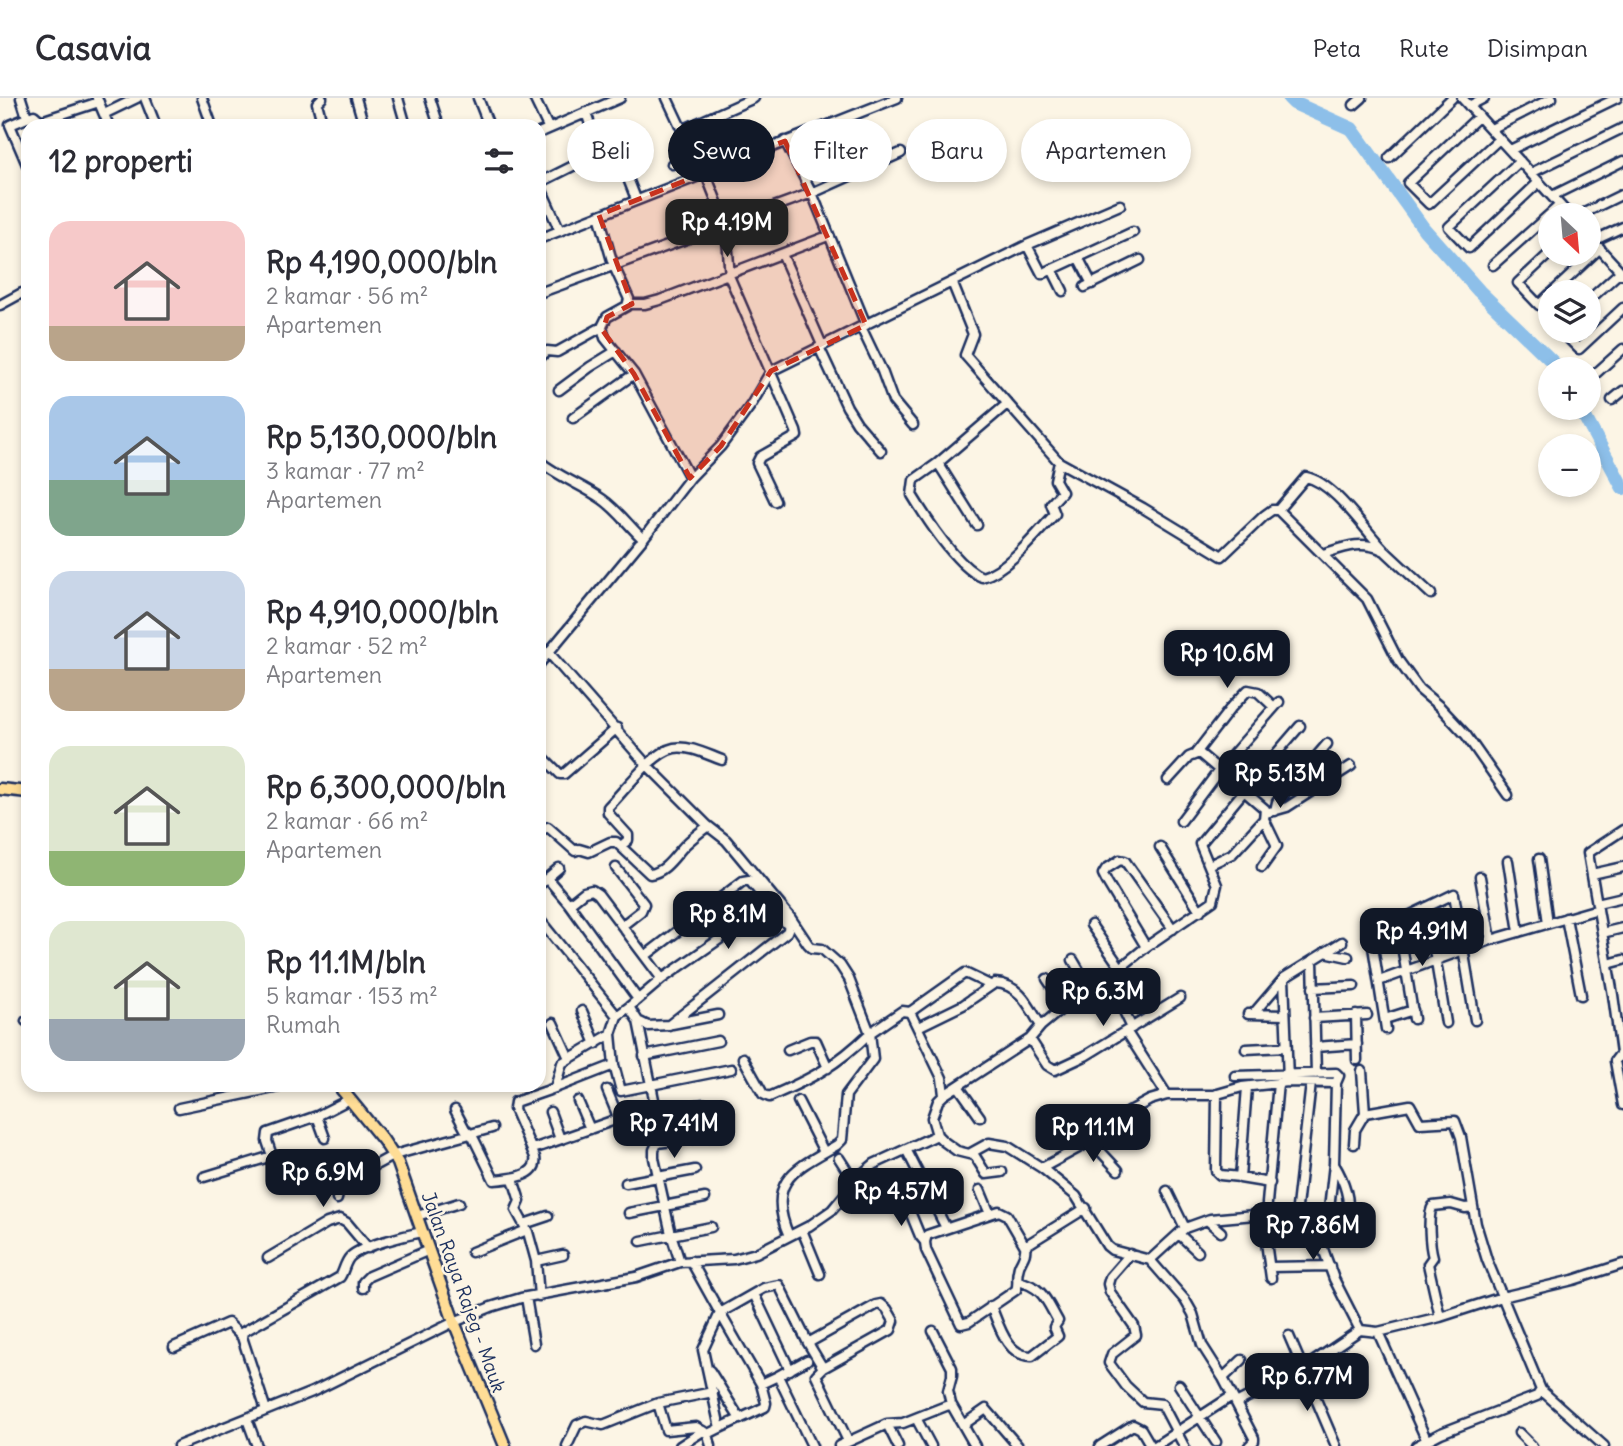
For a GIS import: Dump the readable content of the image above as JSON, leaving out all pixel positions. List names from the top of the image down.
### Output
{
  "streets": {
    "main road": ["Jalan Raya Rajeg - Mauk"]
  },
  "north": "bottom right",
  "page": {
    "header": "Casavia",
    "nav": ["Peta", "Rute", "Disimpan"],
    "chip": [
      "Beli",
      "Sewa",
      "Filter",
      "Baru",
      "Apartemen"
    ],
    "heading": "12 properti",
    "price": [
      "Rp 4.19M",
      "Rp 10.6M",
      "Rp 5.13M",
      "Rp 8.1M",
      "Rp 4.91M",
      "Rp 6.3M",
      "Rp 7.41M",
      "Rp 11.1M",
      "Rp 6.9M",
      "Rp 4.57M",
      "Rp 7.86M",
      "Rp 6.77M"
    ],
    "map_buttons": ["+", "−"],
    "list": [
      {
        "name": "Rp 4,190,000/bln",
        "note": "2 kamar · 56 m² · Apartemen"
      },
      {
        "name": "Rp 5,130,000/bln",
        "note": "3 kamar · 77 m² · Apartemen"
      },
      {
        "name": "Rp 4,910,000/bln",
        "note": "2 kamar · 52 m² · Apartemen"
      },
      {
        "name": "Rp 6,300,000/bln",
        "note": "2 kamar · 66 m² · Apartemen"
      },
      {
        "name": "Rp 11.1M/bln",
        "note": "5 kamar · 153 m² · Rumah"
      }
    ]
  }
}
